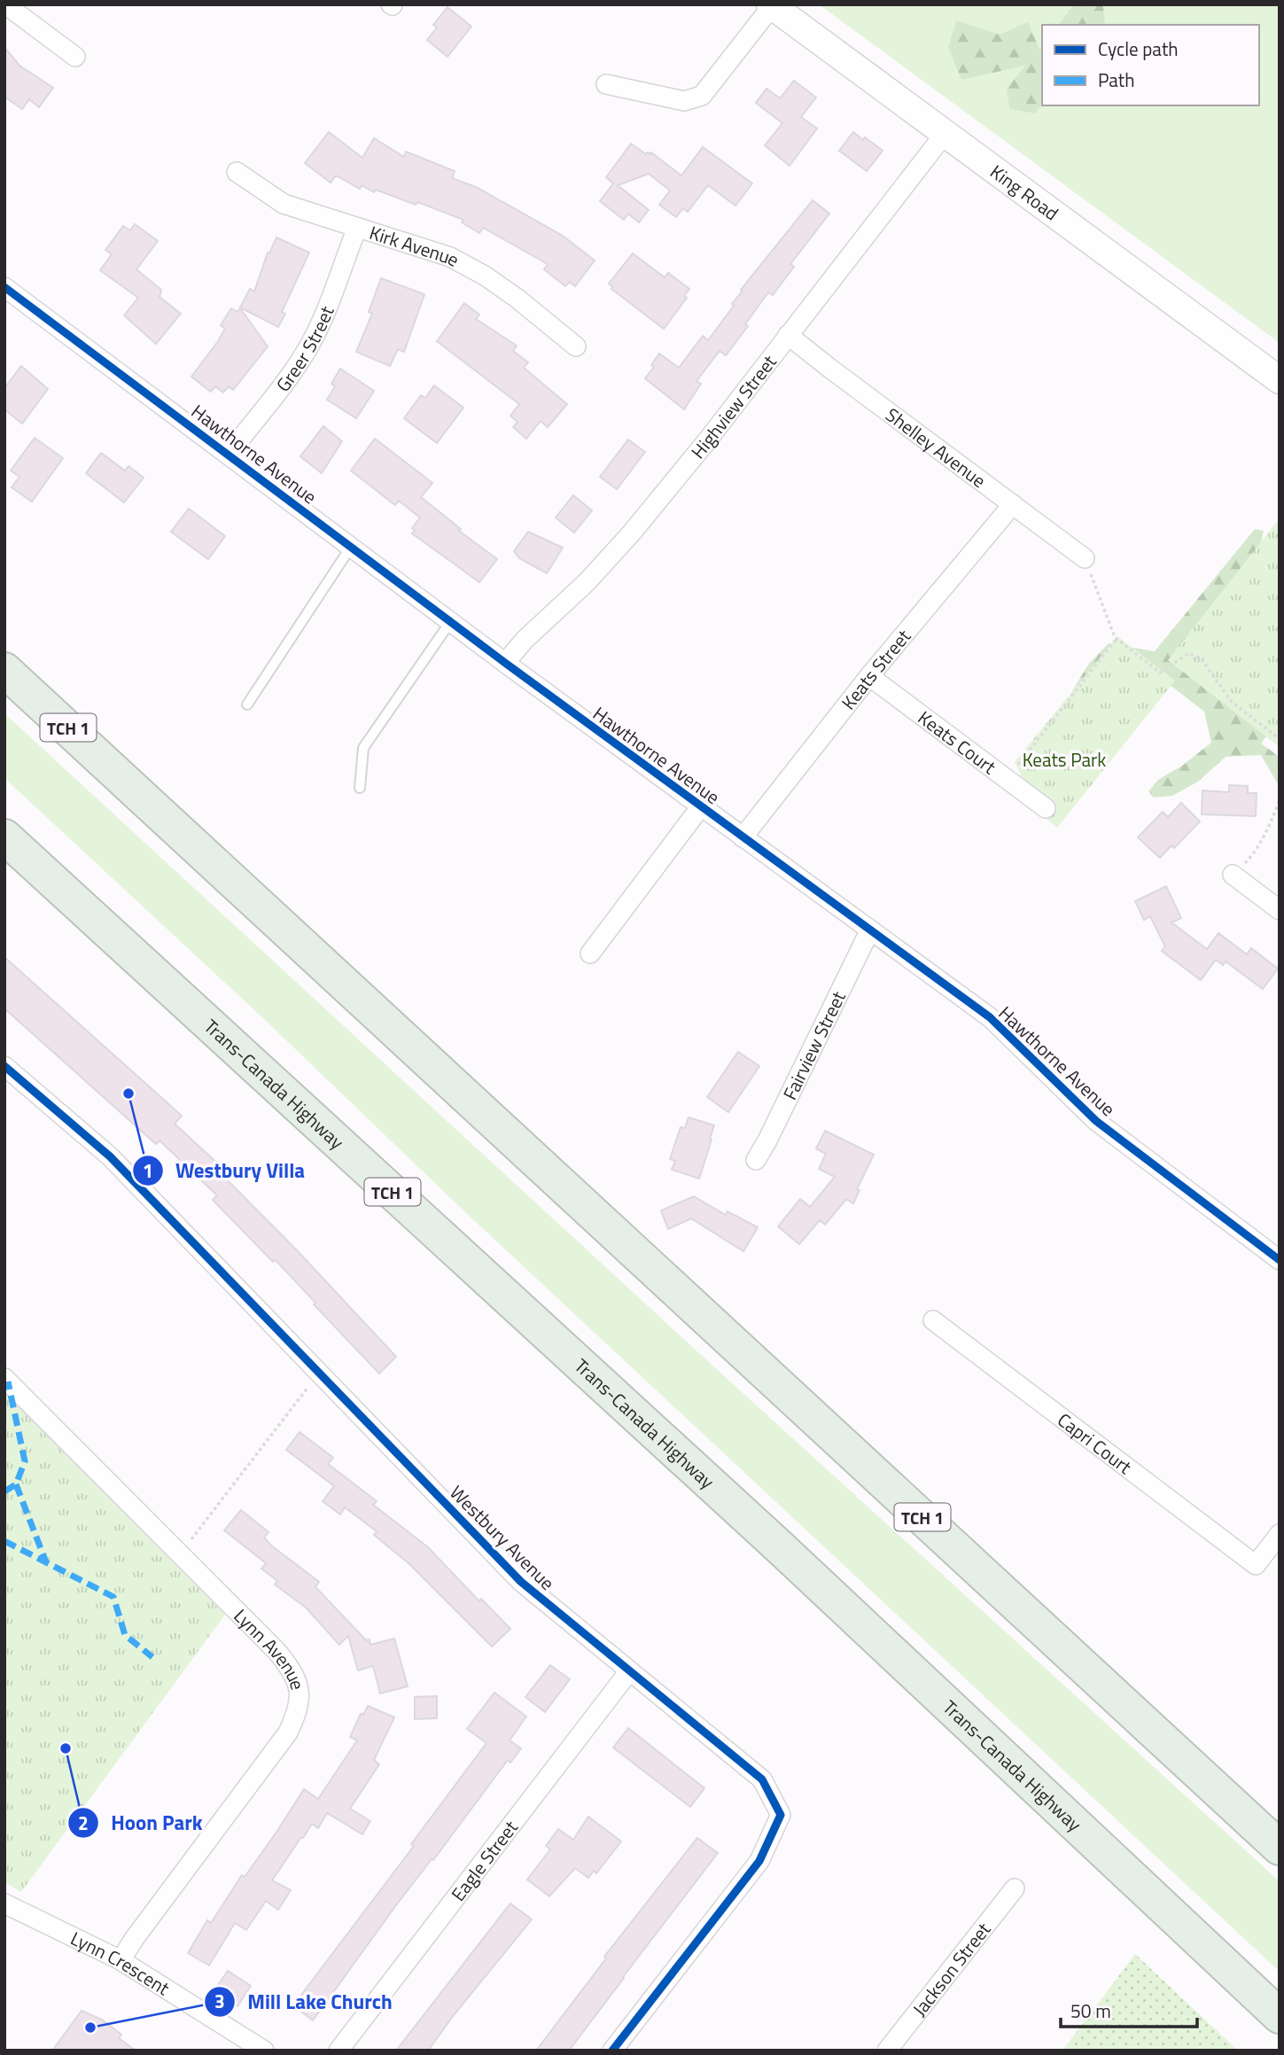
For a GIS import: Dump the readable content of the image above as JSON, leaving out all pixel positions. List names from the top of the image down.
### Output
{
  "streets": {
    "highway": ["TCH 1", "Trans-Canada Highway"],
    "street": [
      "King Road",
      "Kirk Avenue",
      "Greer Street",
      "Highview Street",
      "Shelley Avenue",
      "Hawthorne Avenue",
      "Keats Street",
      "Keats Court",
      "Fairview Street",
      "Capri Court",
      "Westbury Avenue",
      "Lynn Avenue",
      "Eagle Street",
      "Lynn Crescent",
      "Jackson Street"
    ]
  },
  "crossings": [
    ["King Road", "Highview Street"],
    ["Kirk Avenue", "Greer Street"],
    ["Greer Street", "Hawthorne Avenue"],
    ["Highview Street", "Shelley Avenue"],
    ["Highview Street", "Hawthorne Avenue"],
    ["Shelley Avenue", "Keats Street"],
    ["Hawthorne Avenue", "Keats Street"],
    ["Hawthorne Avenue", "Fairview Street"],
    ["Keats Street", "Keats Court"],
    ["Westbury Avenue", "Eagle Street"],
    ["Lynn Avenue", "Lynn Crescent"]
  ],
  "parks": ["Keats Park"],
  "places": ["Westbury Villa", "Hoon Park", "Mill Lake Church"],
  "legend": ["Cycle path", "Path"],
  "scale_bar": "50 m"
}
